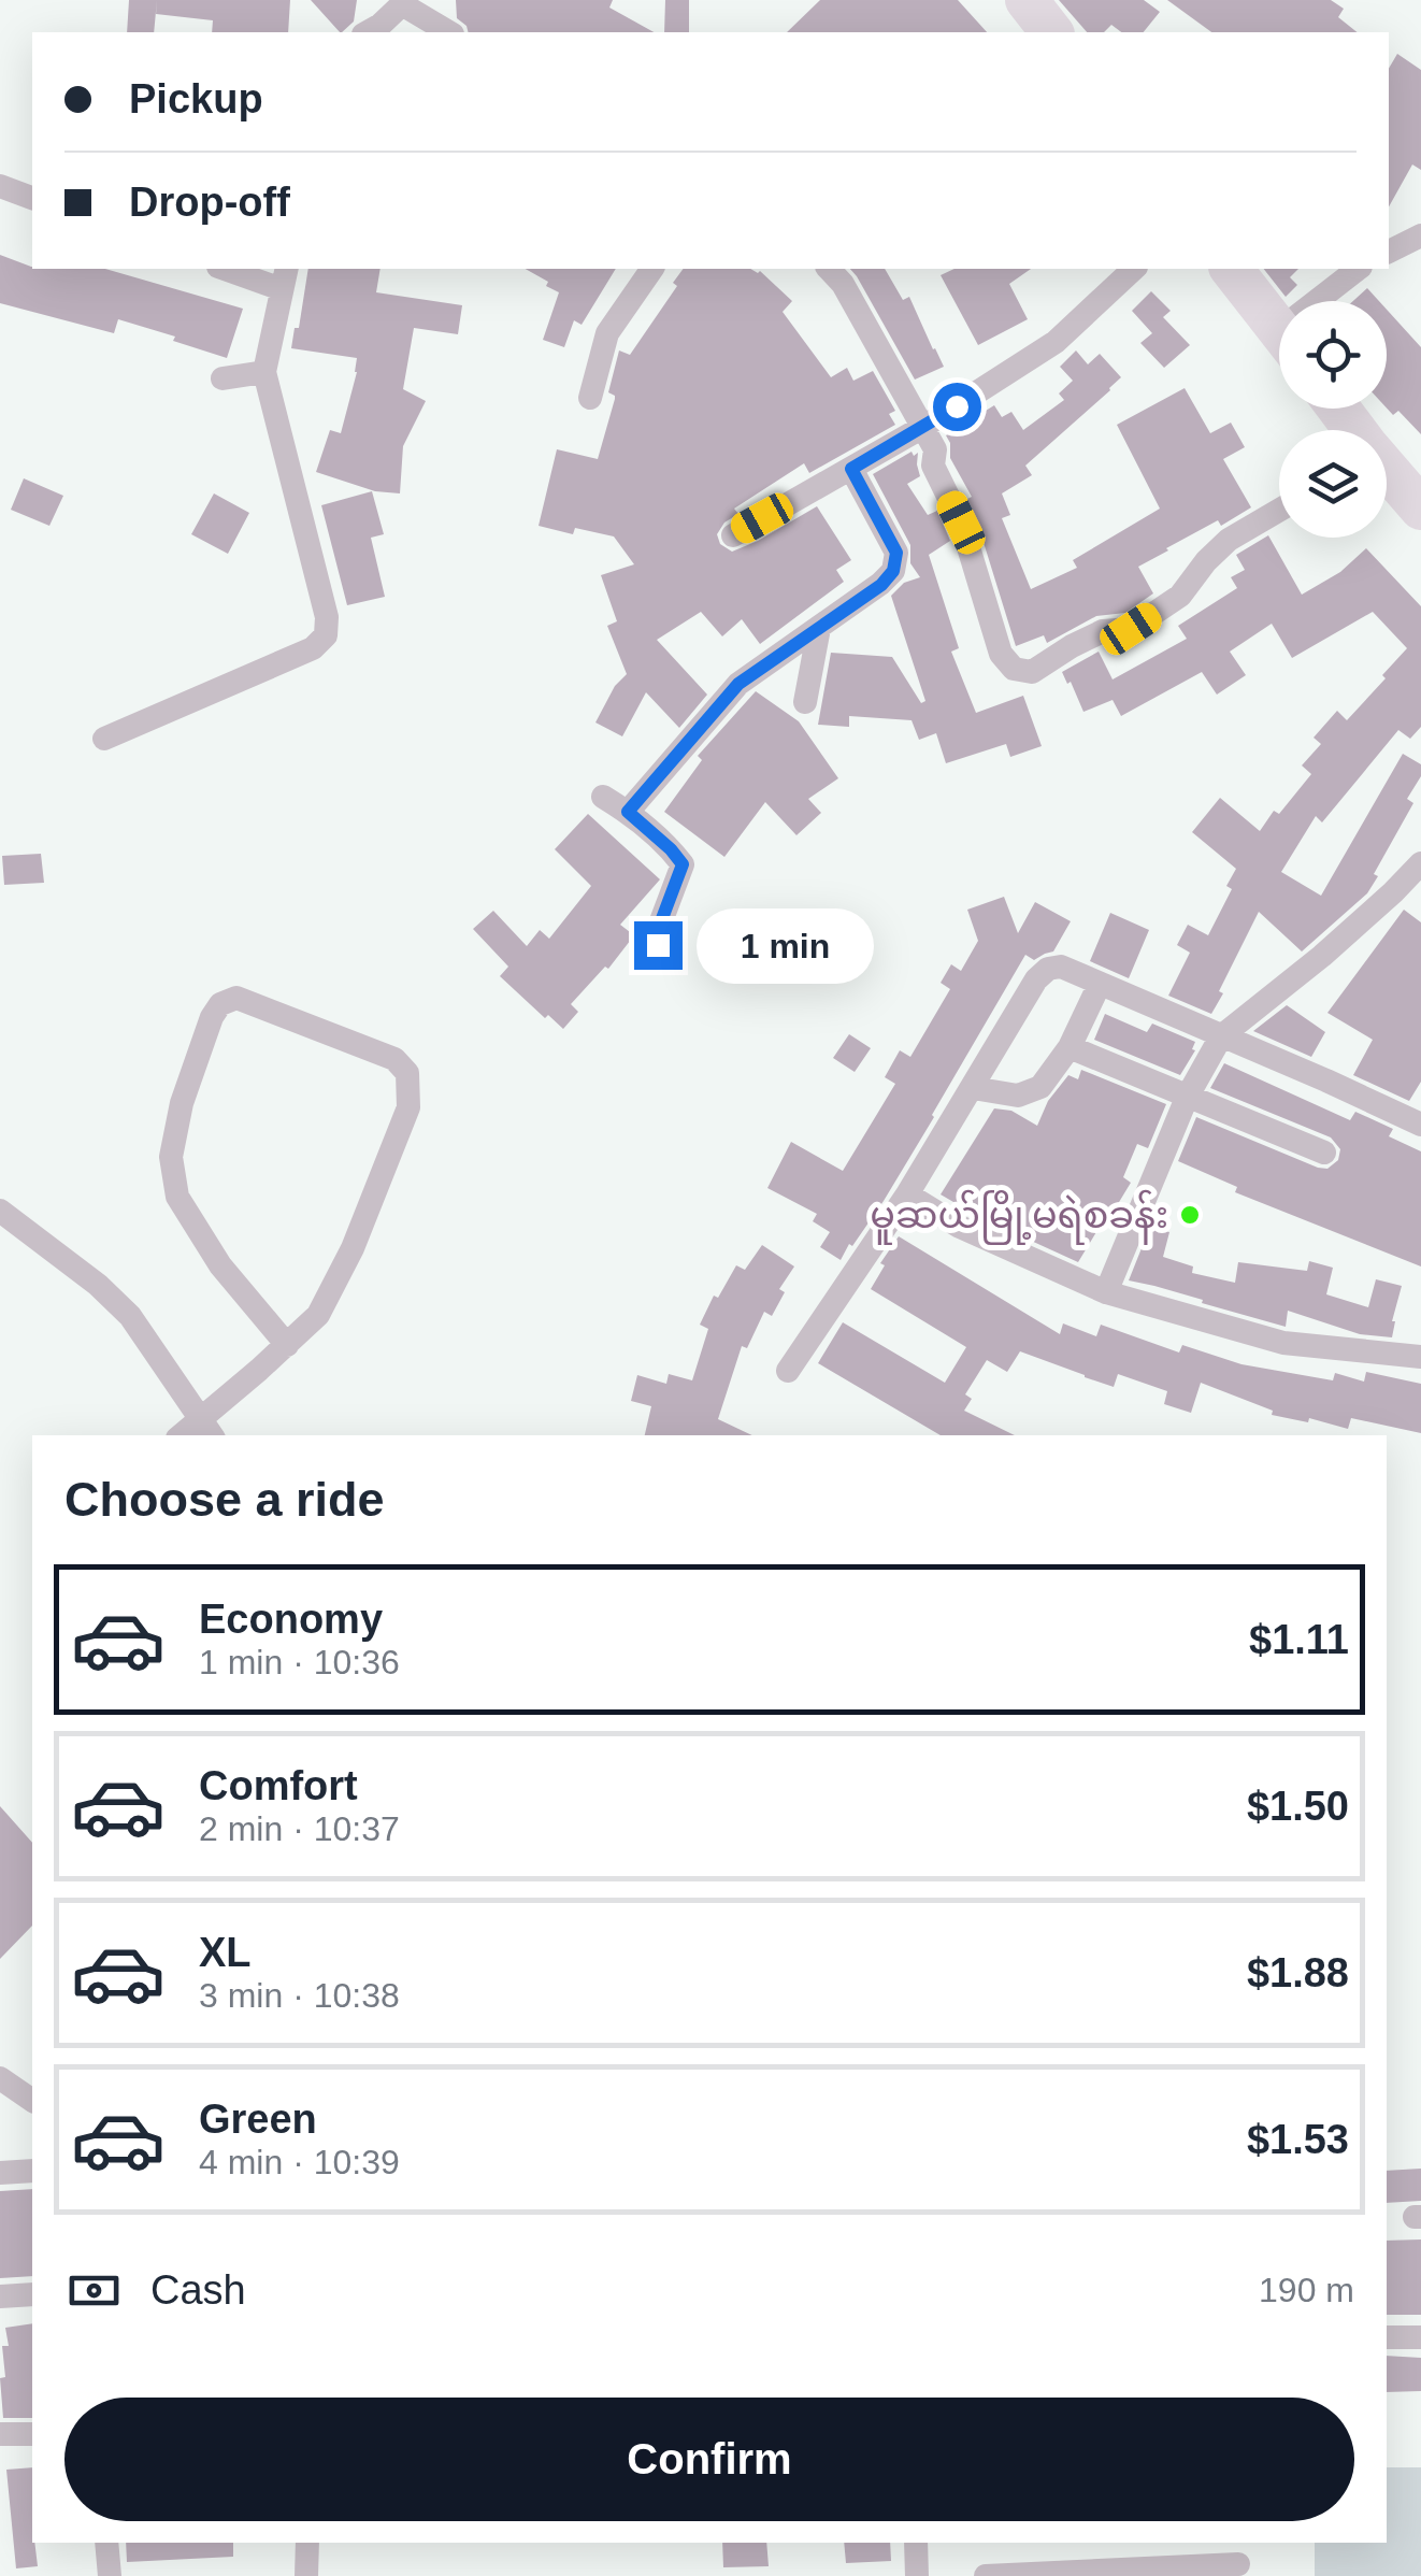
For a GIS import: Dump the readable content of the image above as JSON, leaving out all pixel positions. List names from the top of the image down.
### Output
{
  "places": ["မူဆယ်မြို့မရဲစခန်း"],
  "page": {
    "banner": ["Pickup", "Drop-off"],
    "bubble": "1 min",
    "heading": "Choose a ride",
    "list": [
      {
        "name": "Economy",
        "note": "1 min · 10:36",
        "value": "$1.11"
      },
      {
        "name": "Comfort",
        "note": "2 min · 10:37",
        "value": "$1.50"
      },
      {
        "name": "XL",
        "note": "3 min · 10:38",
        "value": "$1.88"
      },
      {
        "name": "Green",
        "note": "4 min · 10:39",
        "value": "$1.53"
      }
    ],
    "pay": ["Cash", "190 m"],
    "buttons": "Confirm"
  }
}
